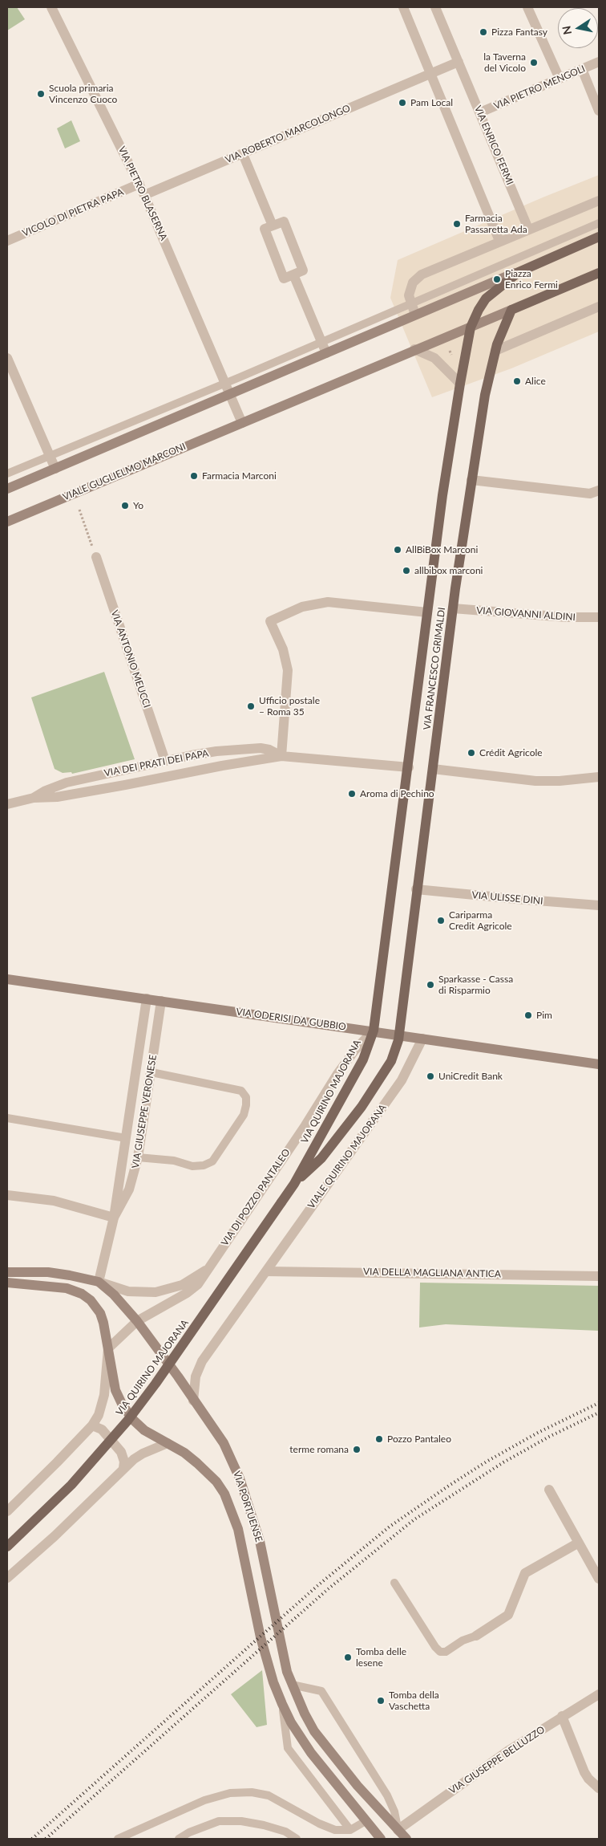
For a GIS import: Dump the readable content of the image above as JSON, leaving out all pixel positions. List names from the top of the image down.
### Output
{
  "streets": {
    "main road": [
      "VIALE GUGLIELMO MARCONI",
      "VIA FRANCESCO GRIMALDI",
      "VIA ODERISI DA GUBBIO",
      "VIA QUIRINO MAJORANA",
      "VIA PORTUENSE"
    ],
    "street": [
      "VIA PIETRO MENGOLI",
      "VIA ROBERTO MARCOLONGO",
      "VIA ENRICO FERMI",
      "VIA PIETRO BLASERNA",
      "VICOLO DI PIETRA PAPA",
      "VIA GIOVANNI ALDINI",
      "VIA ANTONIO MEUCCI",
      "VIA DEI PRATI DEI PAPA",
      "VIA ULISSE DINI",
      "VIA GIUSEPPE VERONESE",
      "VIALE QUIRINO MAJORANA",
      "VIA DI POZZO PANTALEO",
      "VIA DELLA MAGLIANA ANTICA",
      "VIA GIUSEPPE BELLUZZO"
    ]
  },
  "crossings": [
    ["VIA PIETRO MENGOLI", "VIA ENRICO FERMI"],
    ["VIA ROBERTO MARCOLONGO", "VIA PIETRO BLASERNA"],
    ["VIA PIETRO BLASERNA", "VICOLO DI PIETRA PAPA"],
    ["VIALE GUGLIELMO MARCONI", "VIA FRANCESCO GRIMALDI"],
    ["VIA GIOVANNI ALDINI", "VIA FRANCESCO GRIMALDI"],
    ["VIA ANTONIO MEUCCI", "VIA DEI PRATI DEI PAPA"],
    ["VIA FRANCESCO GRIMALDI", "VIA DEI PRATI DEI PAPA"],
    ["VIA FRANCESCO GRIMALDI", "VIA ULISSE DINI"],
    ["VIA FRANCESCO GRIMALDI", "VIA ODERISI DA GUBBIO"],
    ["VIA FRANCESCO GRIMALDI", "VIA QUIRINO MAJORANA"],
    ["VIA FRANCESCO GRIMALDI", "VIA DI POZZO PANTALEO"],
    ["VIA ODERISI DA GUBBIO", "VIA QUIRINO MAJORANA"],
    ["VIA ODERISI DA GUBBIO", "VIA GIUSEPPE VERONESE"],
    ["VIA ODERISI DA GUBBIO", "VIALE QUIRINO MAJORANA"],
    ["VIA ODERISI DA GUBBIO", "VIA DI POZZO PANTALEO"],
    ["VIA QUIRINO MAJORANA", "VIA DI POZZO PANTALEO"],
    ["VIA GIUSEPPE VERONESE", "VIA DI POZZO PANTALEO"],
    ["VIA GIUSEPPE VERONESE", "VIA PORTUENSE"],
    ["VIALE QUIRINO MAJORANA", "VIA DELLA MAGLIANA ANTICA"],
    ["VIA DI POZZO PANTALEO", "VIA PORTUENSE"],
    ["VIA PORTUENSE", "VIA GIUSEPPE BELLUZZO"]
  ],
  "places": [
    "Pizza Fantasy",
    "la Taverna del Vicolo",
    "Scuola primaria Vincenzo Cuoco",
    "Pam Local",
    "Farmacia Passaretta Ada",
    "Piazza Enrico Fermi",
    "Alice",
    "Farmacia Marconi",
    "Yo",
    "AllBiBox Marconi",
    "allbibox marconi",
    "Ufficio postale – Roma 35",
    "Crédit Agricole",
    "Aroma di Pechino",
    "Cariparma Credit Agricole",
    "Sparkasse - Cassa di Risparmio",
    "Pim",
    "UniCredit Bank",
    "Pozzo Pantaleo",
    "terme romana",
    "Tomba delle lesene",
    "Tomba della Vaschetta"
  ],
  "north": "left"
}
